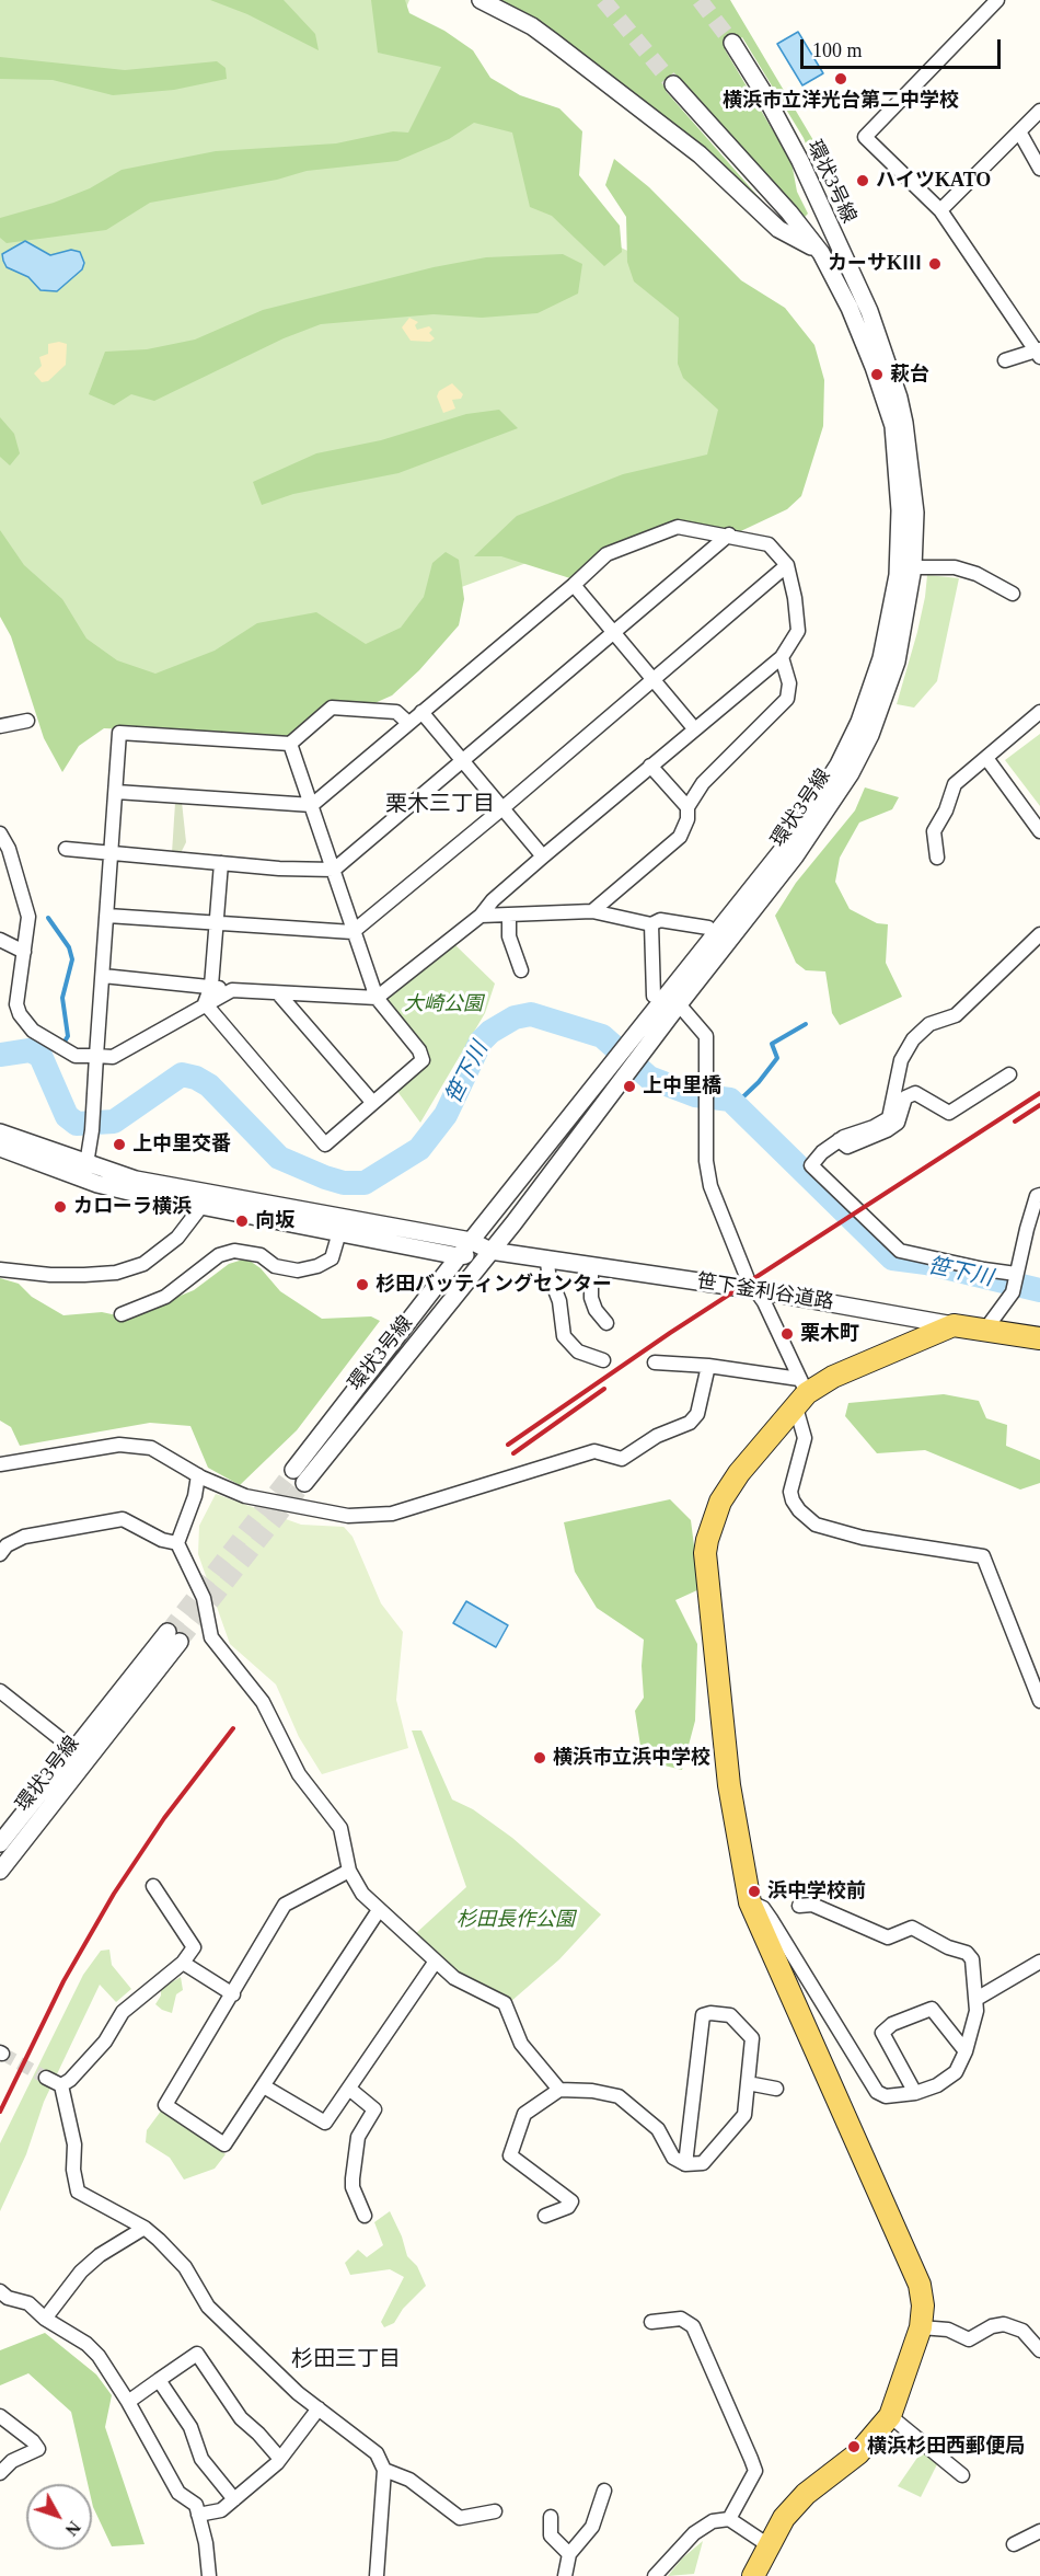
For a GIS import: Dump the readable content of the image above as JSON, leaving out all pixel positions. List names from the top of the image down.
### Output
{
  "streets": {
    "main road": ["笹下釜利谷道路"],
    "street": ["環状3号線"]
  },
  "crossings": [
    ["環状3号線", "笹下釜利谷道路"]
  ],
  "districts": ["栗木三丁目", "杉田三丁目"],
  "water": ["笹下川"],
  "parks": ["大崎公園", "杉田長作公園"],
  "places": [
    "横浜市立洋光台第二中学校",
    "ハイツKATO",
    "カーサKⅢ",
    "萩台",
    "上中里橋",
    "上中里交番",
    "カローラ横浜",
    "向坂",
    "杉田バッティングセンター",
    "栗木町",
    "横浜市立浜中学校",
    "浜中学校前",
    "横浜杉田西郵便局"
  ],
  "scale_bar": "100 m",
  "north": "bottom right"
}
